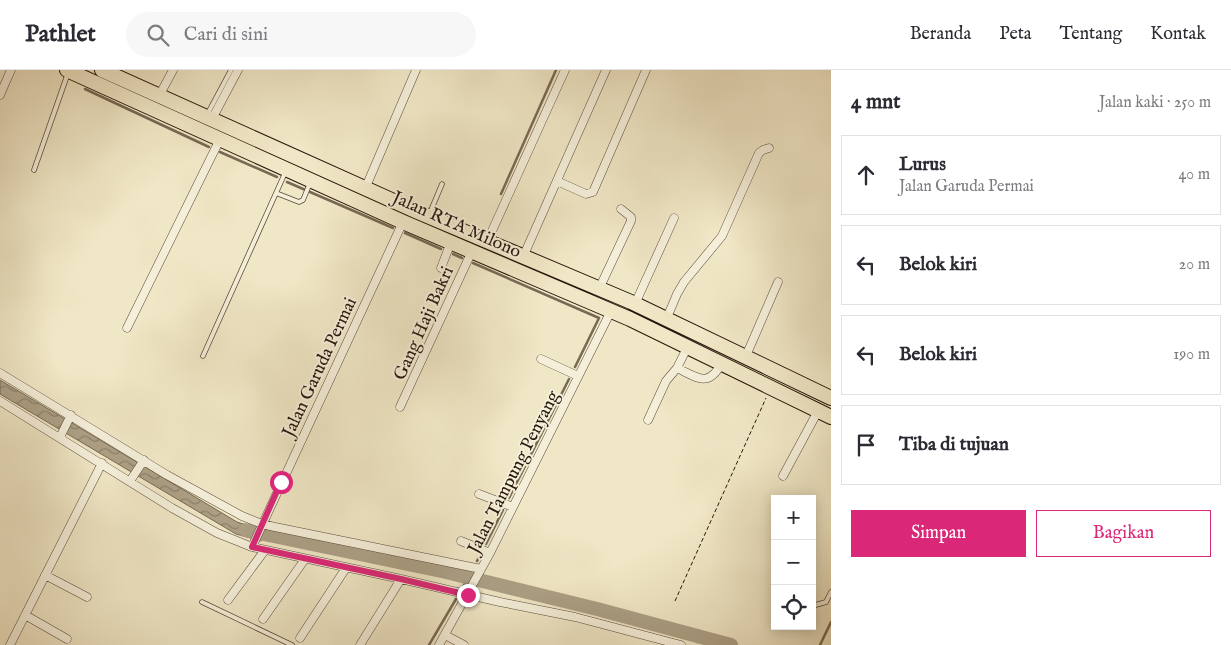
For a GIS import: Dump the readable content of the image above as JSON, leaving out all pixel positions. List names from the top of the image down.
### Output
{
  "streets": {
    "highway": ["Jalan RTA Milono"],
    "street": ["Gang Haji Bakri", "Jalan Garuda Permai", "Jalan Tampung Penyang"]
  },
  "crossings": [
    ["Jalan RTA Milono", "Gang Haji Bakri"],
    ["Jalan RTA Milono", "Jalan Garuda Permai"],
    ["Jalan RTA Milono", "Jalan Tampung Penyang"]
  ],
  "page": {
    "header": "Pathlet",
    "search": "Cari di sini",
    "nav": [
      "Beranda",
      "Peta",
      "Tentang",
      "Kontak"
    ],
    "heading": ["4 mnt", "Jalan kaki · 250 m"],
    "list": [
      ["Lurus", "Jalan Garuda Permai", "40 m"],
      ["Belok kiri", "20 m"],
      ["Belok kiri", "190 m"],
      "Tiba di tujuan"
    ],
    "map_buttons": ["+", "−"],
    "buttons": ["Simpan", "Bagikan"]
  }
}
